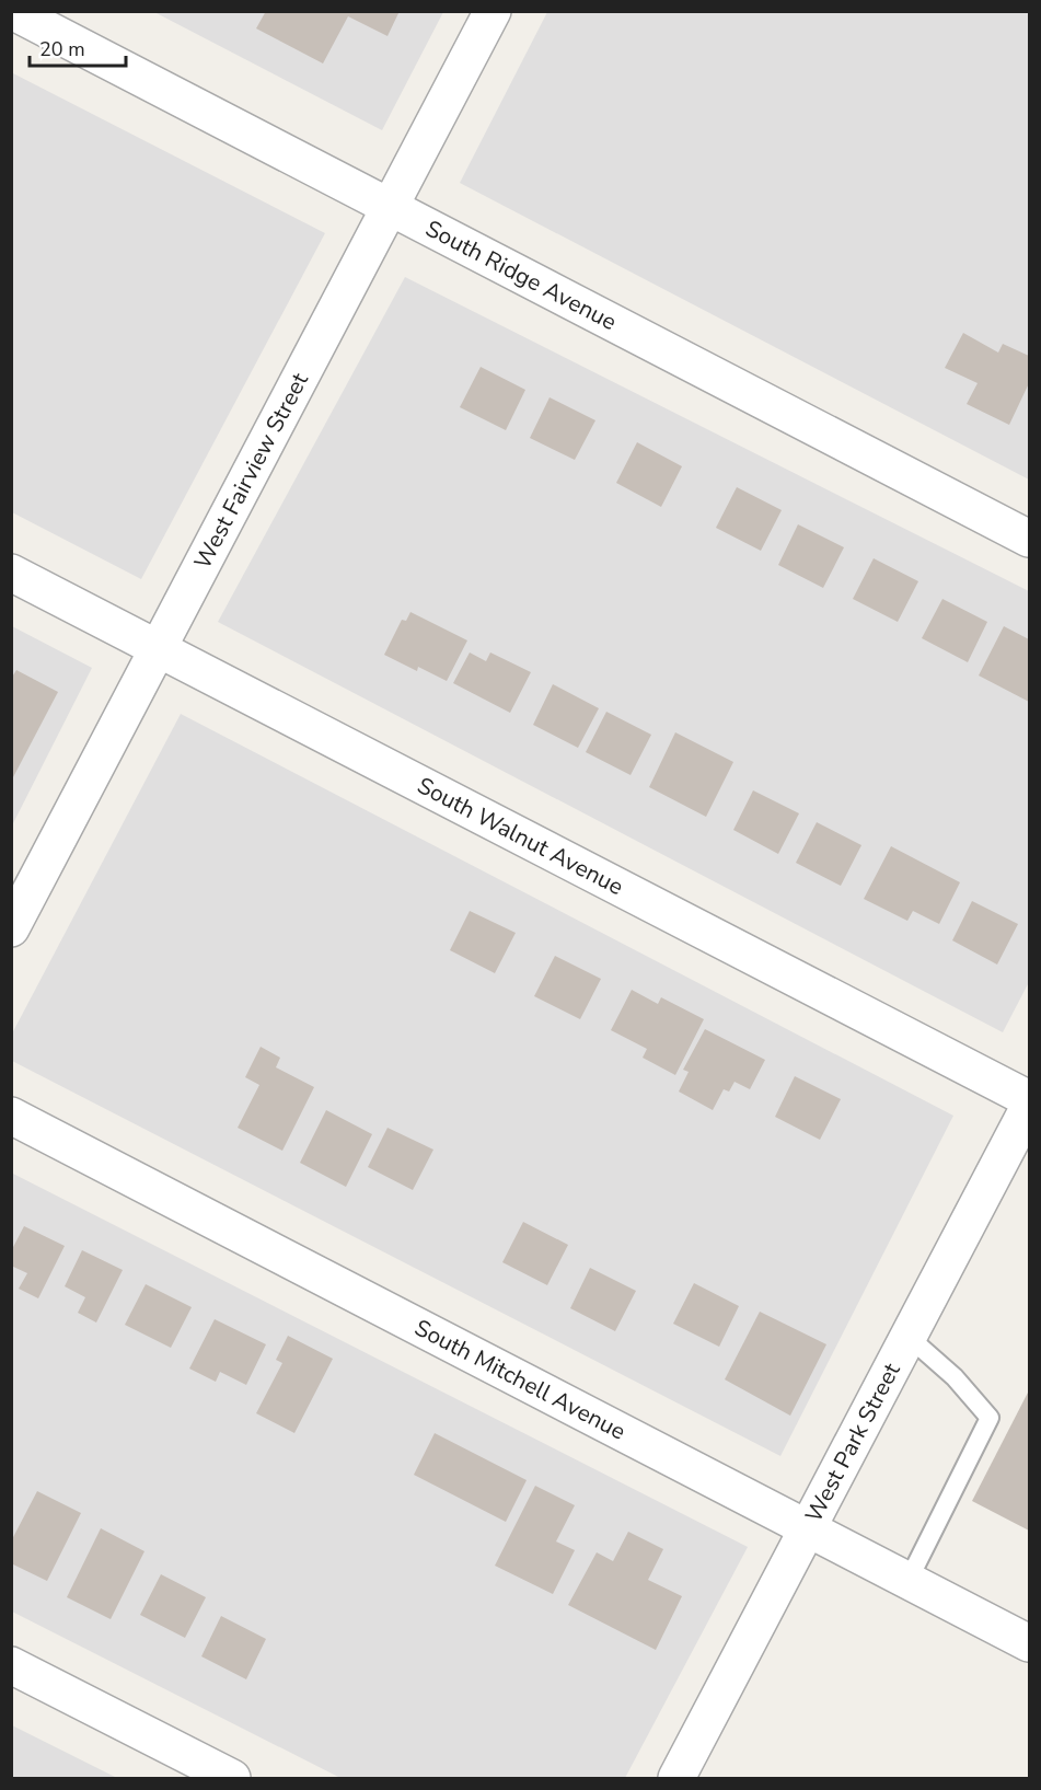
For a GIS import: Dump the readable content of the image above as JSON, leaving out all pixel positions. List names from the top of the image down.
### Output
{
  "streets": {
    "street": [
      "South Ridge Avenue",
      "West Fairview Street",
      "South Walnut Avenue",
      "South Mitchell Avenue",
      "West Park Street"
    ]
  },
  "crossings": [
    ["South Ridge Avenue", "West Fairview Street"],
    ["West Fairview Street", "South Walnut Avenue"],
    ["South Mitchell Avenue", "West Park Street"]
  ],
  "scale_bar": "20 m"
}
